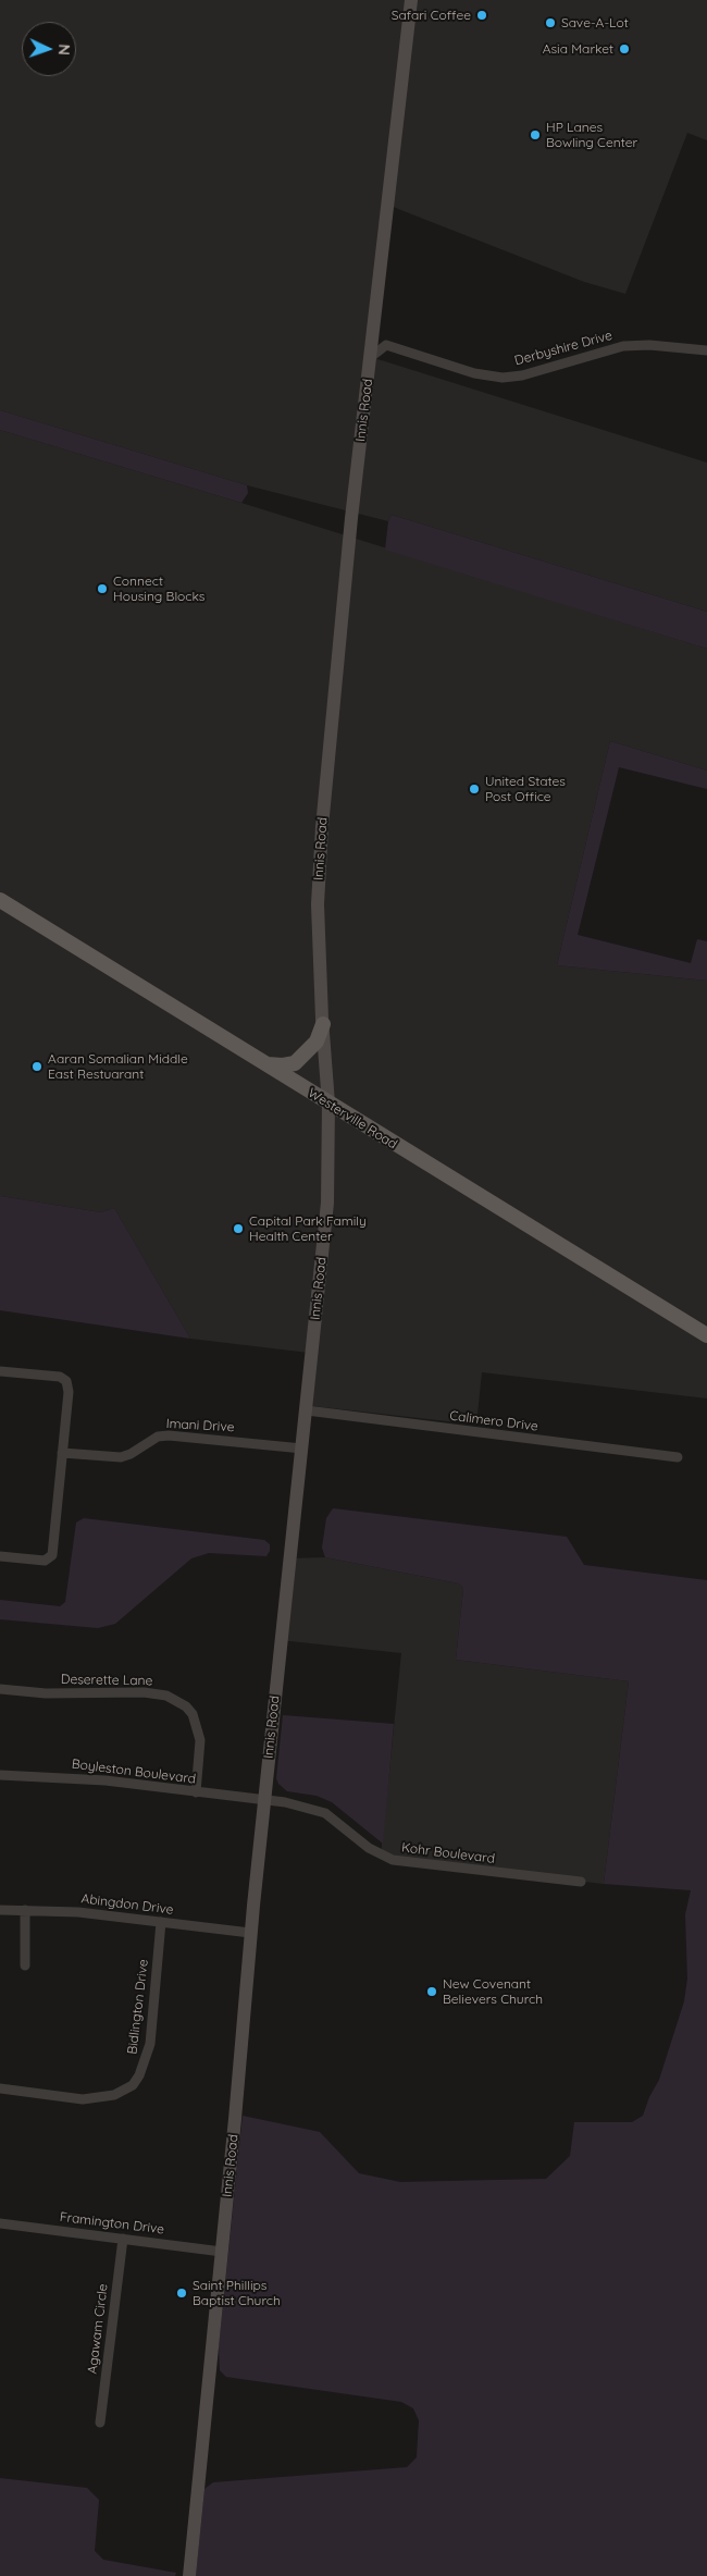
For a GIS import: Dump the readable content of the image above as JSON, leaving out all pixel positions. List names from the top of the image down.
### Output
{
  "streets": {
    "main road": ["Innis Road", "Westerville Road"],
    "street": [
      "Derbyshire Drive",
      "Calimero Drive",
      "Imani Drive",
      "Deserette Lane",
      "Boyleston Boulevard",
      "Kohr Boulevard",
      "Abingdon Drive",
      "Bidlington Drive",
      "Framington Drive",
      "Agawam Circle"
    ]
  },
  "crossings": [
    ["Derbyshire Drive", "Innis Road"],
    ["Innis Road", "Westerville Road"],
    ["Innis Road", "Calimero Drive"],
    ["Innis Road", "Imani Drive"],
    ["Innis Road", "Boyleston Boulevard"],
    ["Innis Road", "Kohr Boulevard"],
    ["Innis Road", "Abingdon Drive"],
    ["Innis Road", "Framington Drive"],
    ["Deserette Lane", "Boyleston Boulevard"],
    ["Boyleston Boulevard", "Kohr Boulevard"],
    ["Abingdon Drive", "Bidlington Drive"],
    ["Framington Drive", "Agawam Circle"]
  ],
  "places": [
    "Safari Coffee",
    "Save-A-Lot",
    "Asia Market",
    "HP Lanes Bowling Center",
    "Connect Housing Blocks",
    "United States Post Office",
    "Aaran Somalian Middle East Restuarant",
    "Capital Park Family Health Center",
    "New Covenant Believers Church",
    "Saint Phillips Baptist Church"
  ],
  "north": "right"
}
